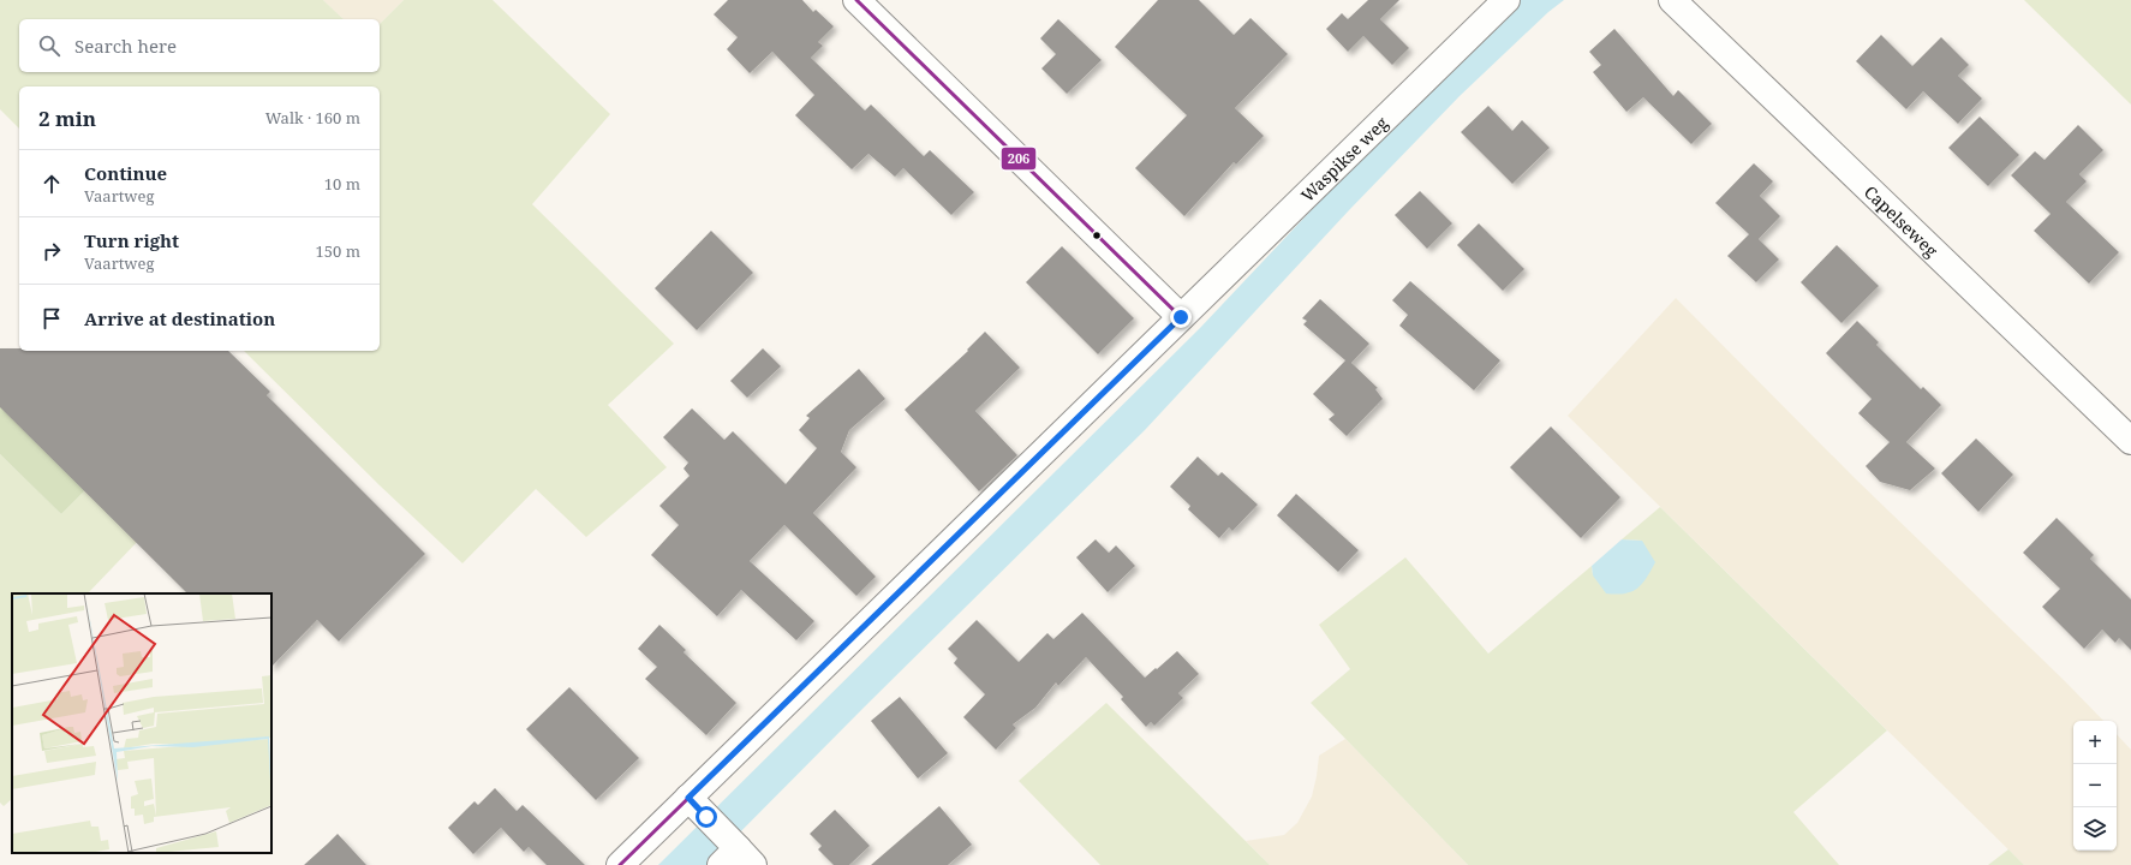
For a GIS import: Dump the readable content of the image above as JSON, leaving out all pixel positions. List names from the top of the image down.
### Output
{
  "streets": {
    "street": ["Waspikse weg", "Capelseweg"]
  },
  "lines": ["transit line 206"],
  "page": {
    "search": "Search here",
    "heading": ["2 min", "Walk · 160 m"],
    "list": [
      ["Continue", "Vaartweg", "10 m"],
      ["Turn right", "Vaartweg", "150 m"],
      "Arrive at destination"
    ],
    "map_buttons": ["+", "−"]
  }
}
